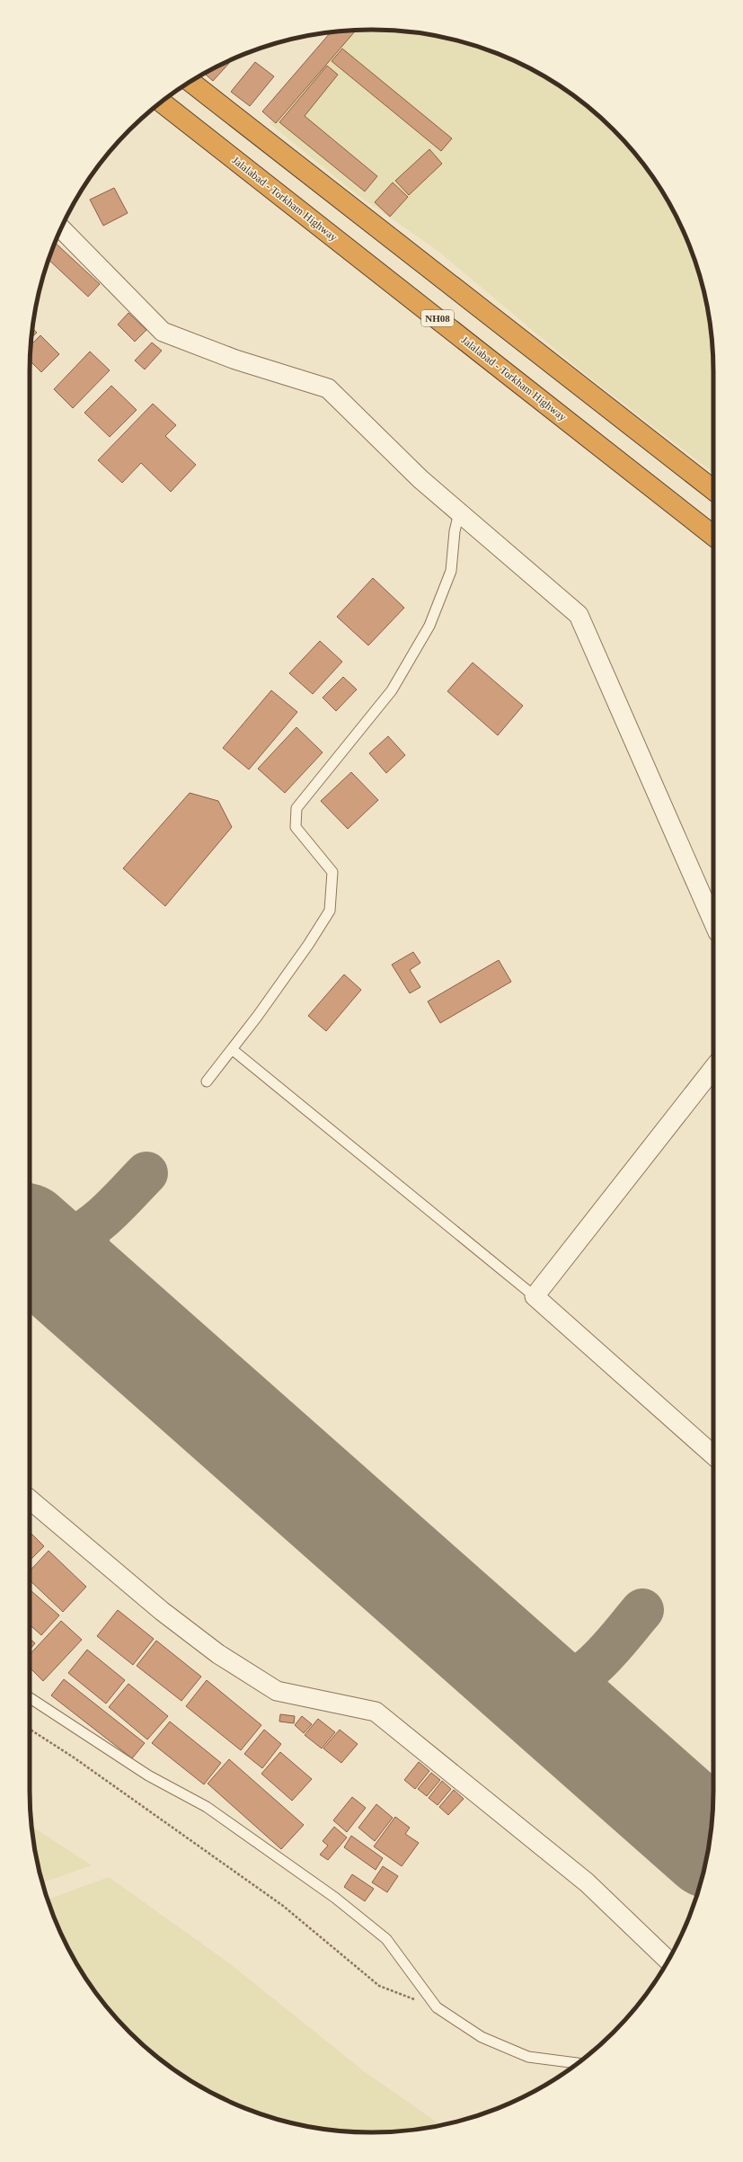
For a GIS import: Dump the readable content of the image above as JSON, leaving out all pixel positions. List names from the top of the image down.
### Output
{
  "streets": {
    "highway": ["Jalalabad - Torkham Highway", "NH08"]
  }
}
